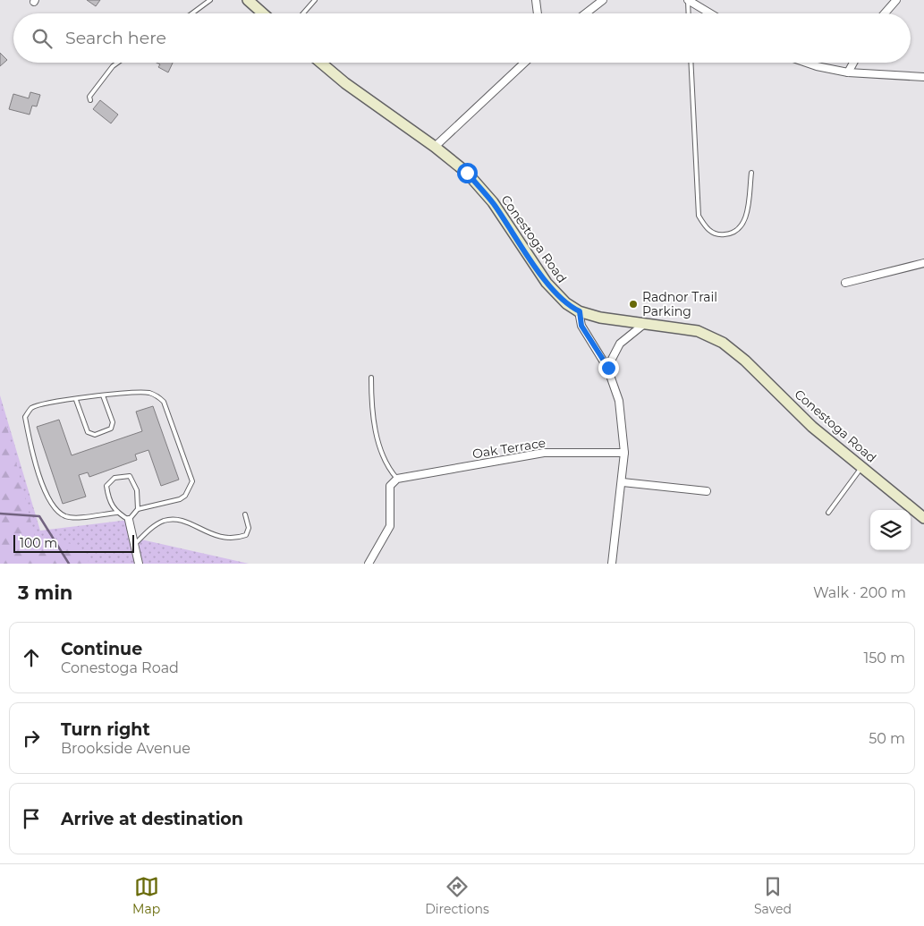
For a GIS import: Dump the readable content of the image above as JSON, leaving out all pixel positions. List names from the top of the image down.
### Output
{
  "streets": {
    "main road": ["Conestoga Road"],
    "street": ["Oak Terrace"]
  },
  "places": ["Radnor Trail Parking"],
  "scale_bar": "100 m",
  "page": {
    "search": "Search here",
    "scale": "100 m",
    "heading": ["3 min", "Walk · 200 m"],
    "list": [
      ["Continue", "Conestoga Road", "150 m"],
      ["Turn right", "Brookside Avenue", "50 m"],
      "Arrive at destination"
    ],
    "nav": ["Map", "Directions", "Saved"]
  }
}
